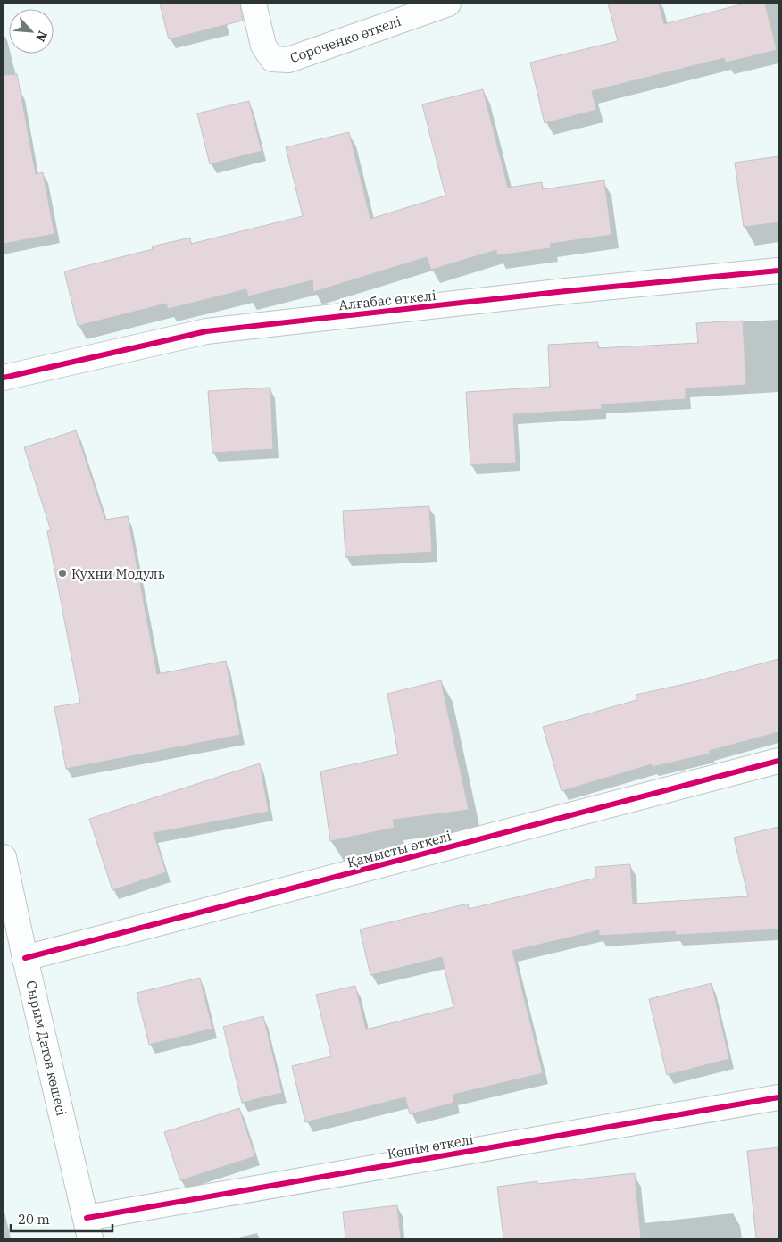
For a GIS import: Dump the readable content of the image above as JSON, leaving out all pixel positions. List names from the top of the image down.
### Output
{
  "streets": {
    "street": [
      "Сороченко өткелі",
      "Алғабас өткелі",
      "Қамысты өткелі",
      "Сырым Датов көшесі",
      "Көшім өткелі"
    ]
  },
  "crossings": [
    ["Қамысты өткелі", "Сырым Датов көшесі"],
    ["Сырым Датов көшесі", "Көшім өткелі"]
  ],
  "places": ["Кухни Модуль"],
  "scale_bar": "20 m",
  "north": "bottom right"
}
